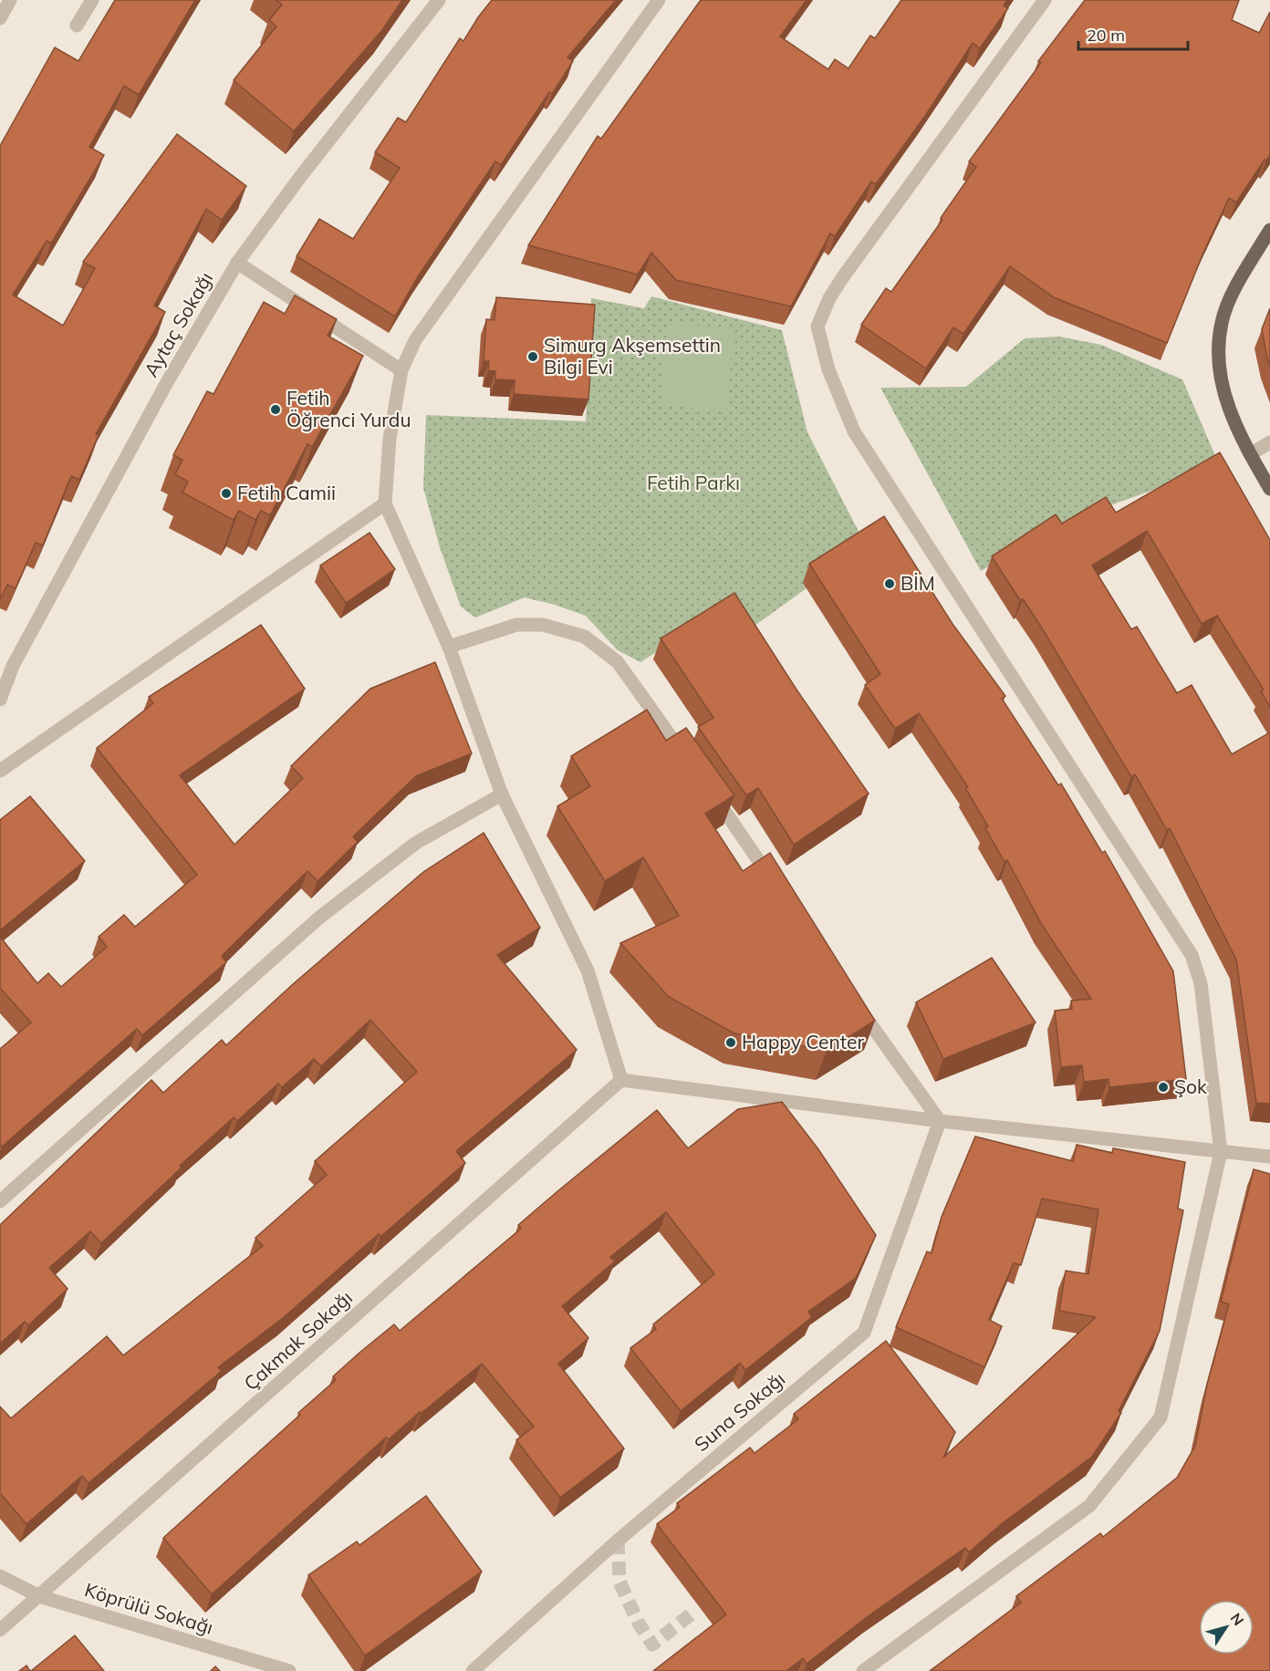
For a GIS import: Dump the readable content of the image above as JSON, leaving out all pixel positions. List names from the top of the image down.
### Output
{
  "streets": {
    "street": [
      "Aytaç Sokağı",
      "Çakmak Sokağı",
      "Suna Sokağı",
      "Köprülü Sokağı"
    ]
  },
  "crossings": [
    ["Çakmak Sokağı", "Köprülü Sokağı"]
  ],
  "parks": ["Fetih Parkı"],
  "places": [
    "Simurg Akşemsettin Bilgi Evi",
    "Fetih Öğrenci Yurdu",
    "Fetih Camii",
    "BİM",
    "Happy Center",
    "Şok"
  ],
  "scale_bar": "20 m",
  "north": "top right"
}
